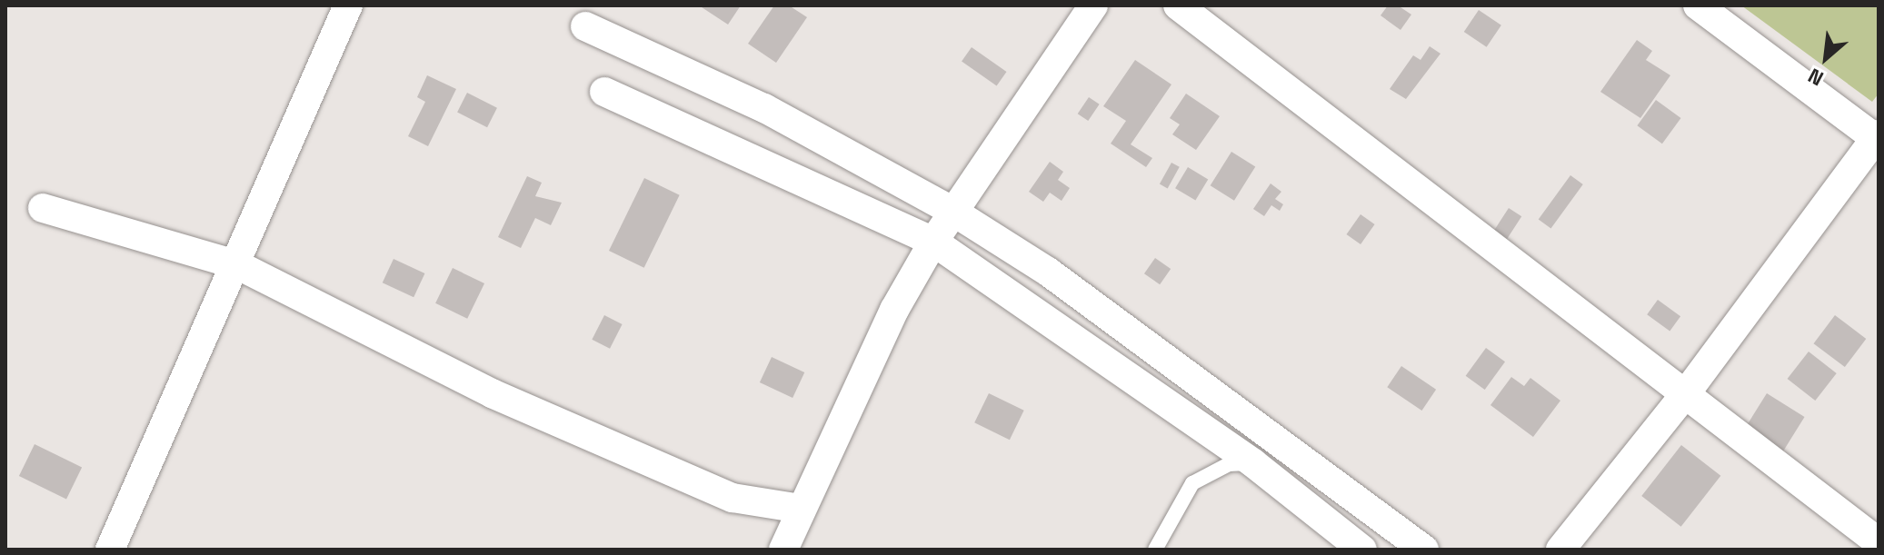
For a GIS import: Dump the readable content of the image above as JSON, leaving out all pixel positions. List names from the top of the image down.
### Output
{
  "north": "bottom left"
}
